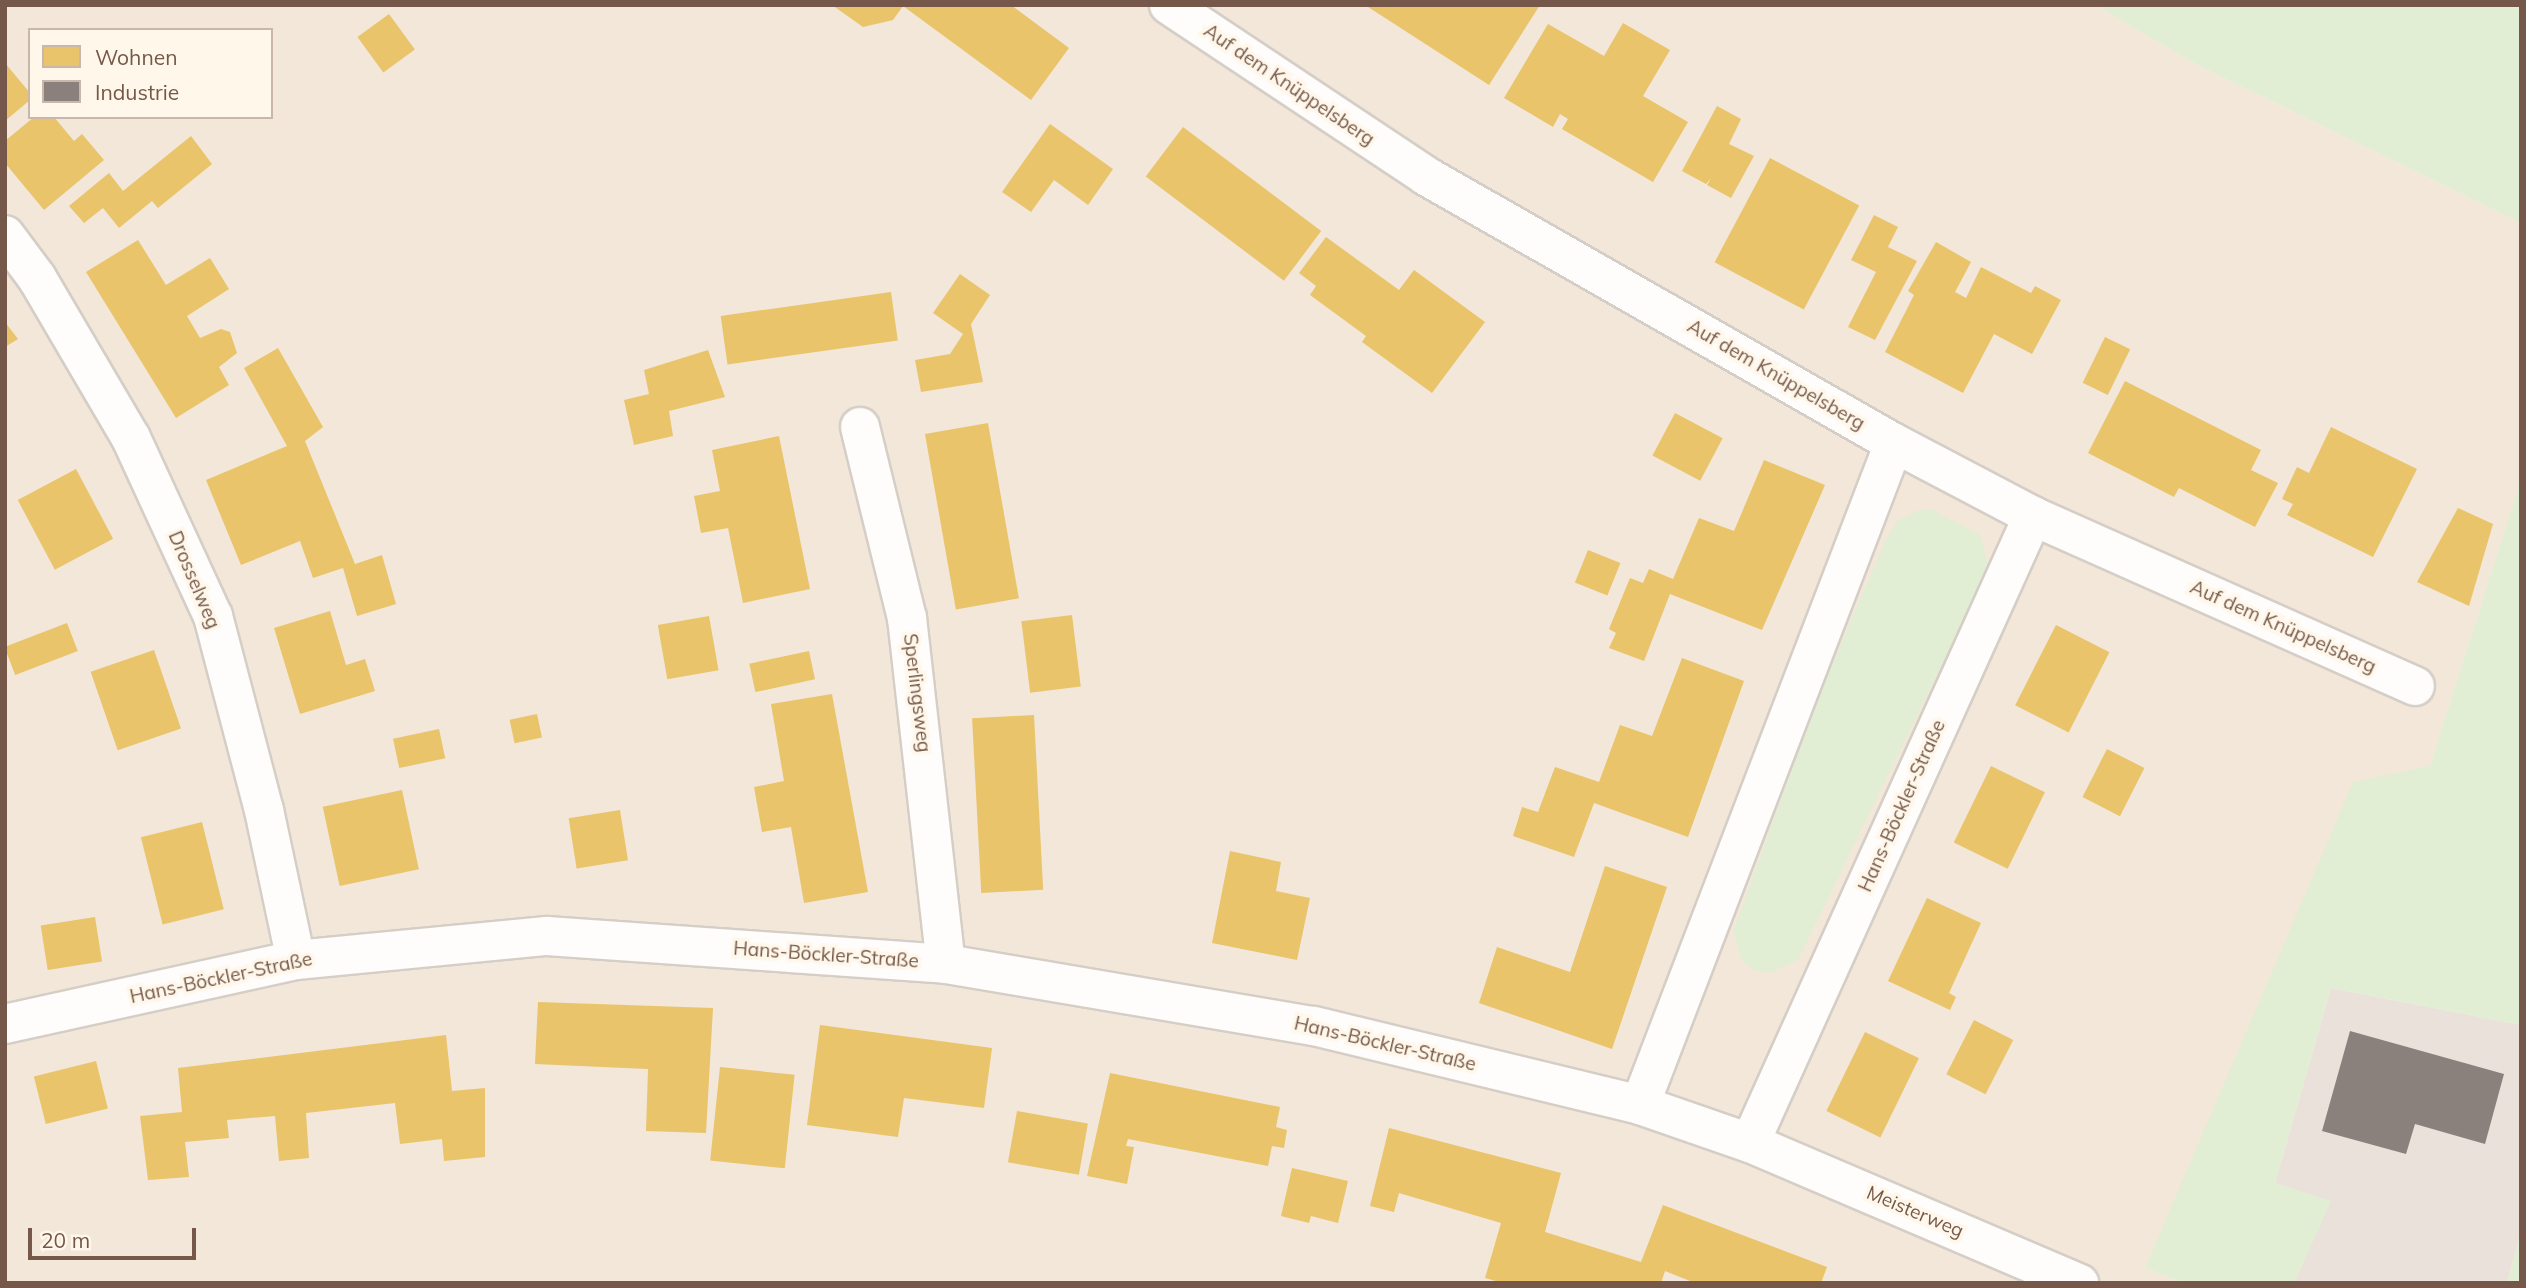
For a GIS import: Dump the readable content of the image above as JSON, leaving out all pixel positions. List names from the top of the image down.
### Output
{
  "streets": {
    "street": [
      "Auf dem Knüppelsberg",
      "Drosselweg",
      "Sperlingsweg",
      "Hans-Böckler-Straße",
      "Meisterweg"
    ]
  },
  "crossings": [
    ["Auf dem Knüppelsberg", "Hans-Böckler-Straße"],
    ["Drosselweg", "Hans-Böckler-Straße"],
    ["Sperlingsweg", "Hans-Böckler-Straße"],
    ["Hans-Böckler-Straße", "Meisterweg"]
  ],
  "legend": ["Wohnen", "Industrie"],
  "scale_bar": "20 m"
}
